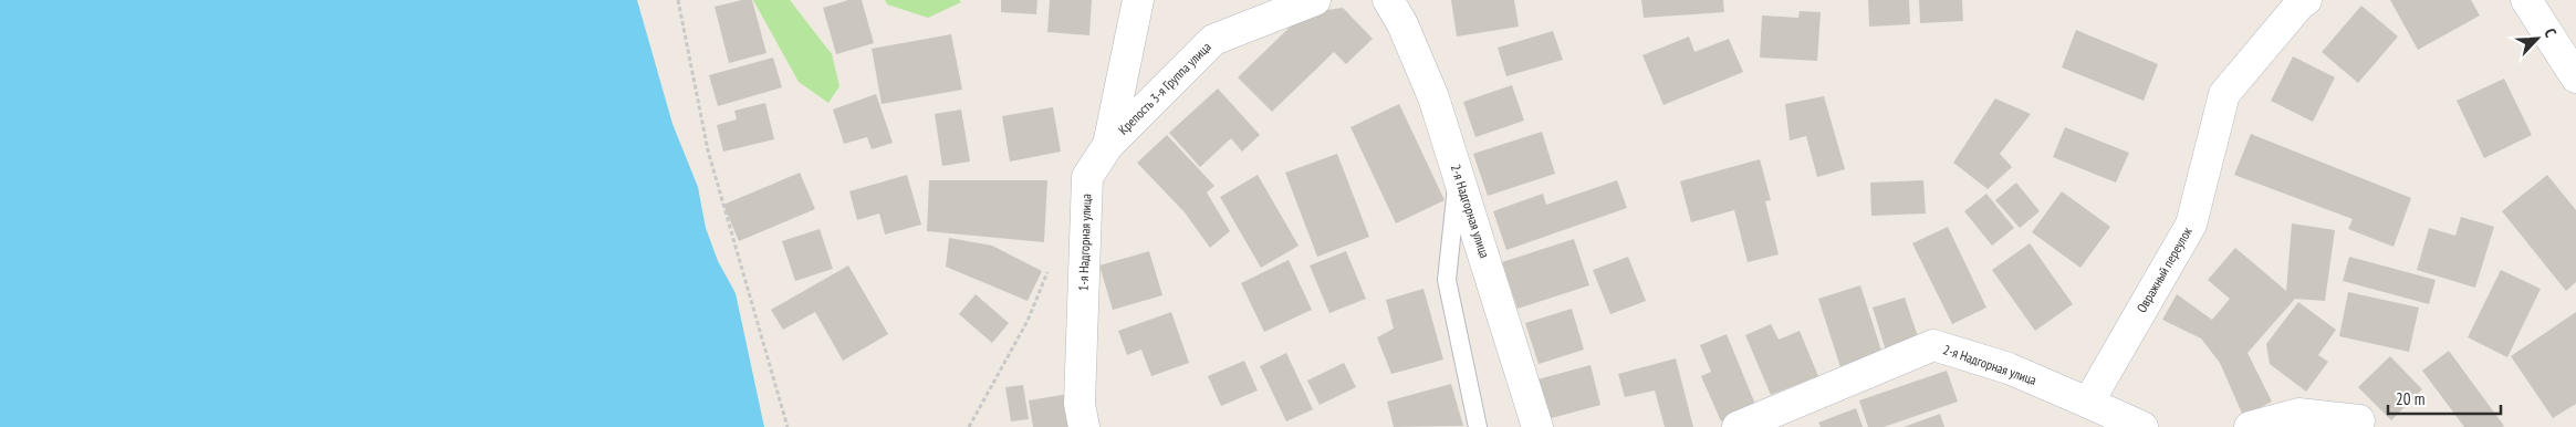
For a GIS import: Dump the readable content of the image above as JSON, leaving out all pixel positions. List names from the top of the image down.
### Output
{
  "streets": {
    "street": [
      "Крепость 3-я Группа улица",
      "2-я Надгорная улица",
      "1-я Надгорная улица",
      "Овражный переулок"
    ]
  },
  "crossings": [
    ["Крепость 3-я Группа улица", "1-я Надгорная улица"],
    ["2-я Надгорная улица", "Овражный переулок"]
  ],
  "scale_bar": "20 m",
  "north": "top right"
}
